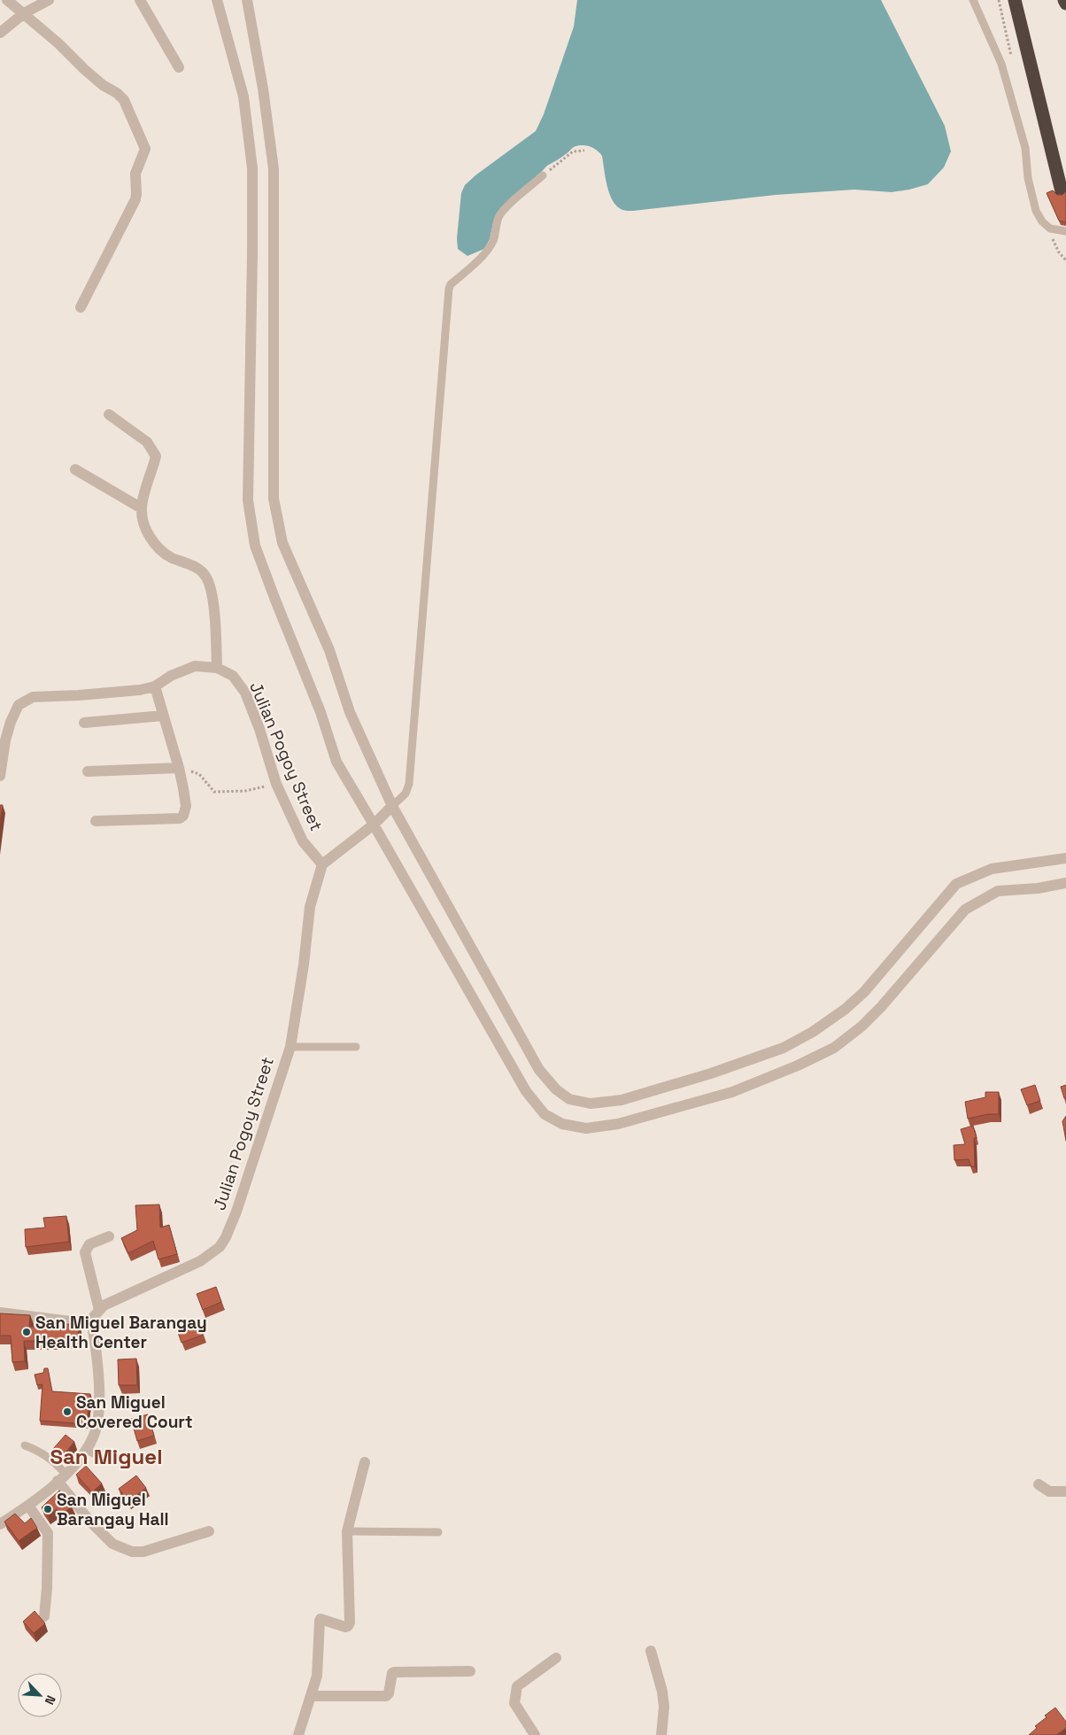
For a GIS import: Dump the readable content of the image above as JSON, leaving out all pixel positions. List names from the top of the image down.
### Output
{
  "streets": {
    "street": ["Julian Pogoy Street"]
  },
  "districts": ["San Miguel"],
  "places": ["San Miguel Barangay Health Center", "San Miguel Covered Court", "San Miguel Barangay Hall"],
  "north": "bottom right"
}
